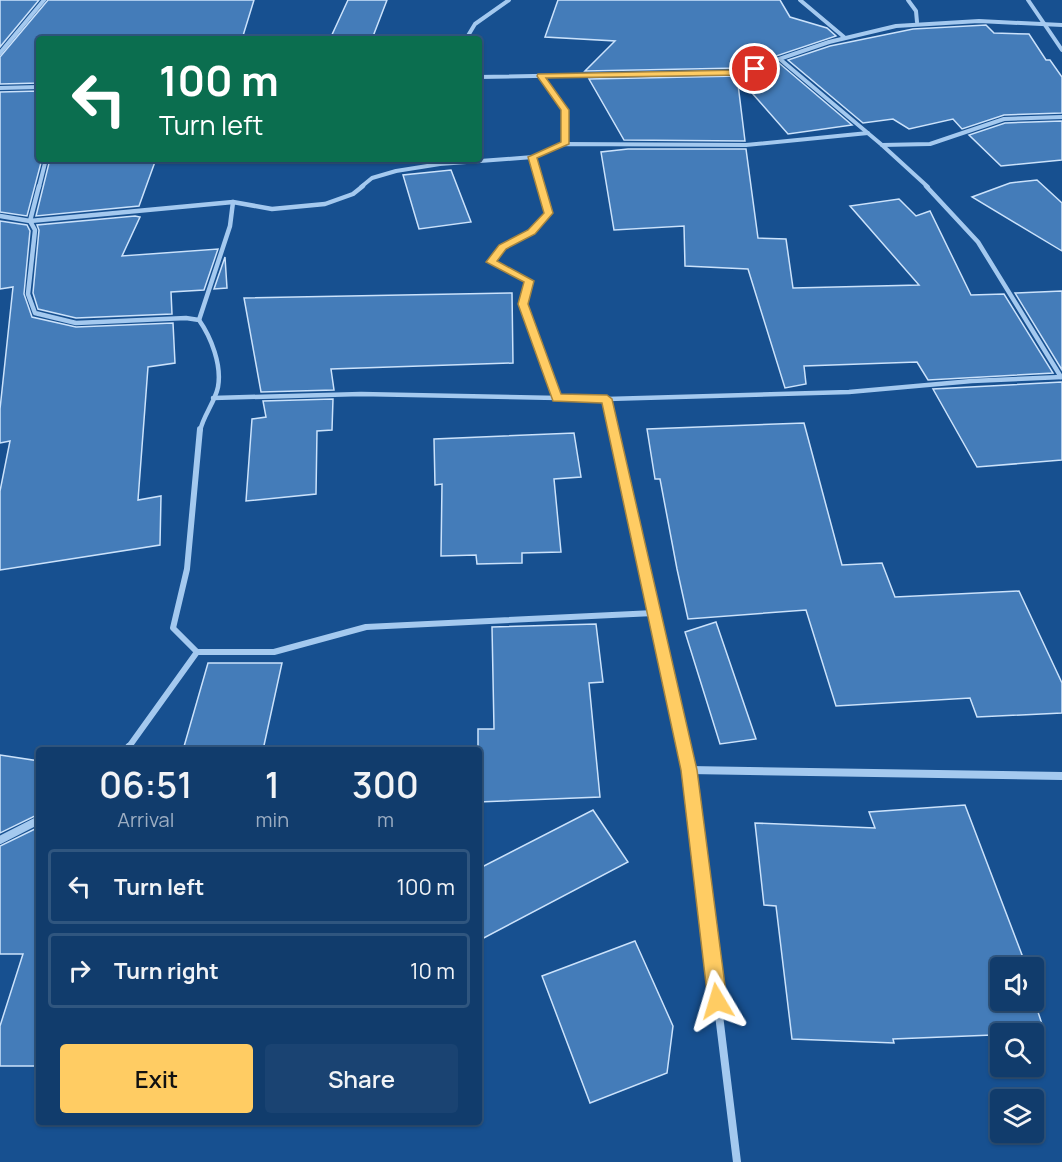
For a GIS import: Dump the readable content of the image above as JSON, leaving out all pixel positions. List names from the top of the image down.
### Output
{
  "page": {
    "turn": ["100 m", "Turn left"],
    "eta": [
      "06:51",
      "Arrival",
      "1",
      "min",
      "300",
      "m"
    ],
    "list": [
      {
        "name": "Turn left",
        "value": "100 m"
      },
      {
        "name": "Turn right",
        "value": "10 m"
      }
    ],
    "buttons": ["Exit", "Share"]
  }
}
